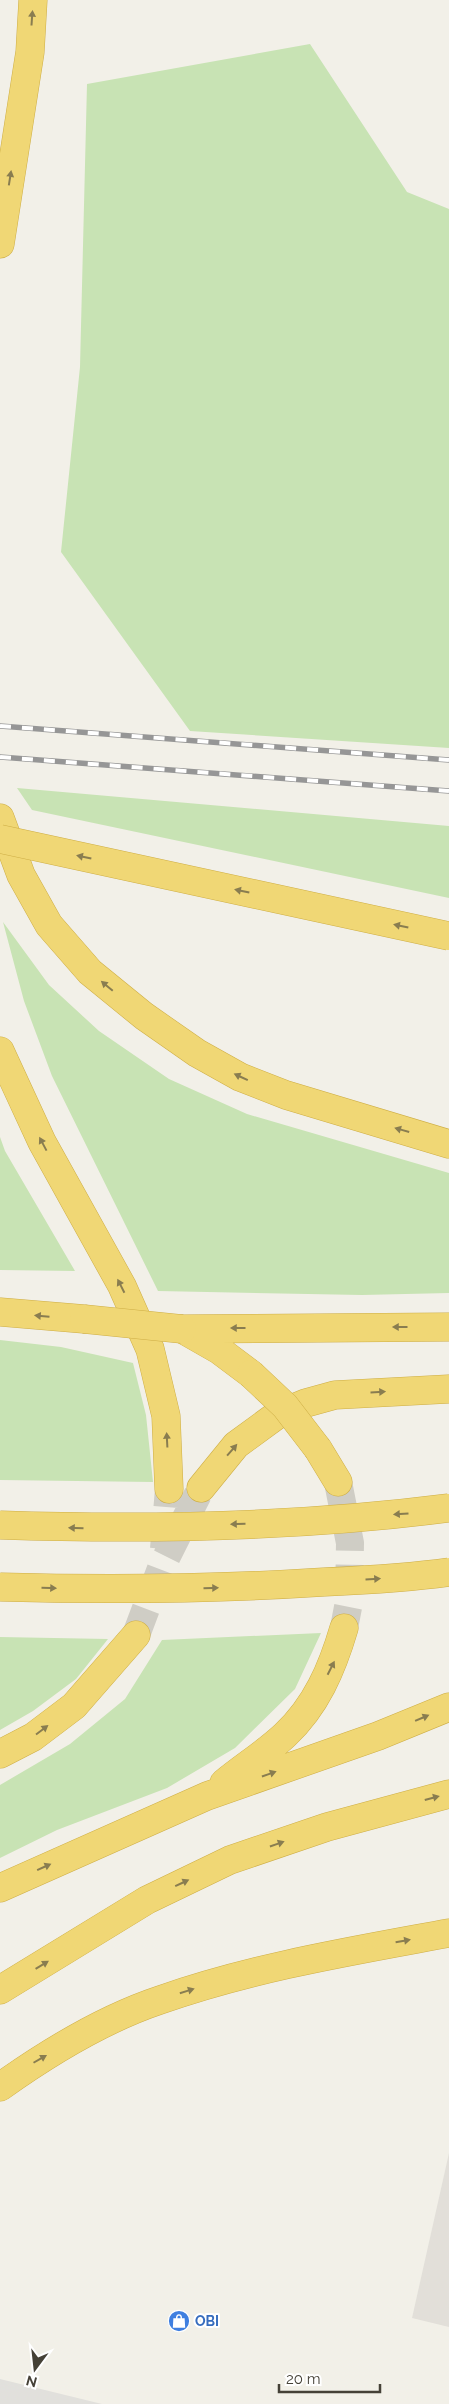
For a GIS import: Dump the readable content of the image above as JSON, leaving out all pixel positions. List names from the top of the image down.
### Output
{
  "places": {
    "shop": ["OBI"]
  },
  "scale_bar": "20 m",
  "north": "bottom"
}
